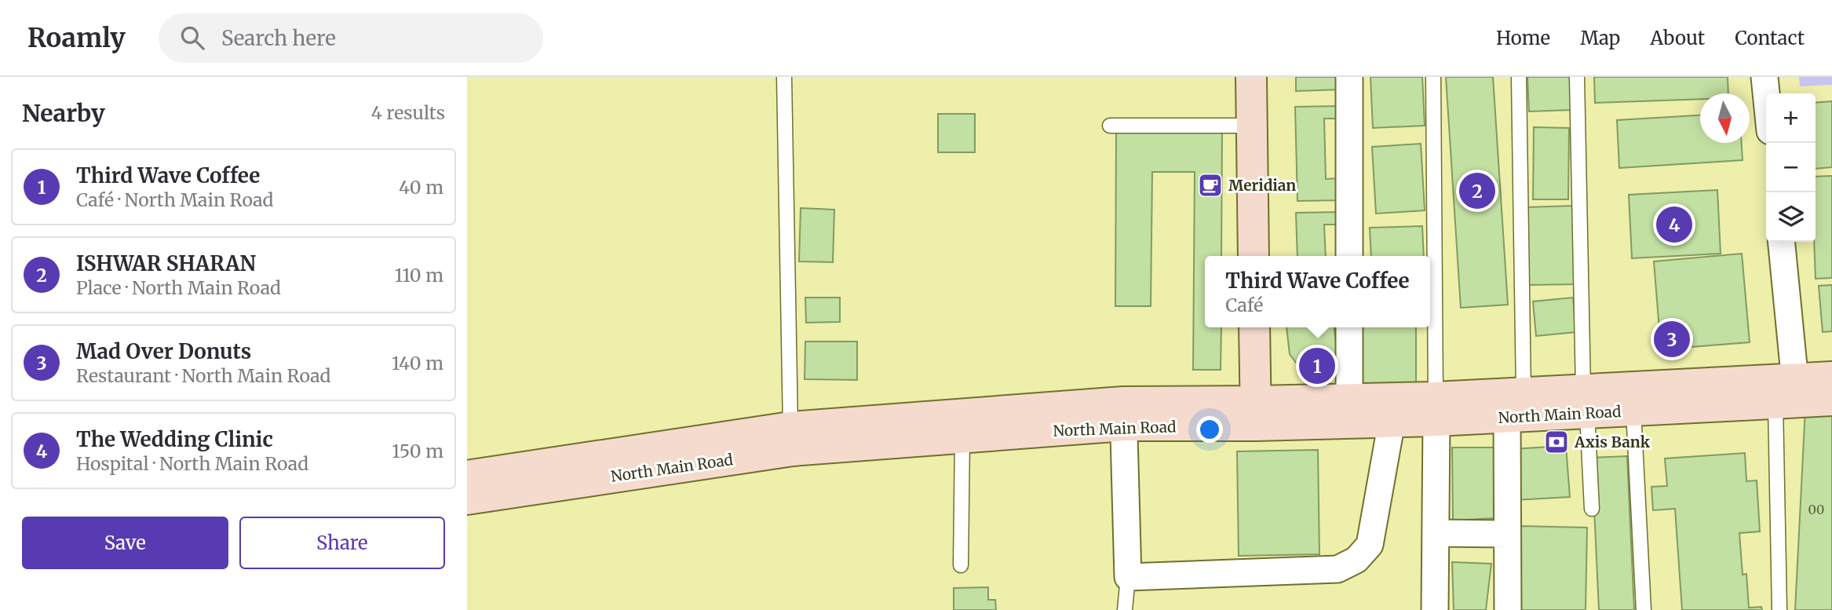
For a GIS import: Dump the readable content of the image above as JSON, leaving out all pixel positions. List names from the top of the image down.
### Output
{
  "streets": {
    "main road": ["North Main Road"]
  },
  "places": {
    "cafe": ["Meridian"],
    "bank": ["Axis Bank"]
  },
  "house_numbers": ["00"],
  "north": "bottom",
  "page": {
    "header": "Roamly",
    "search": "Search here",
    "nav": [
      "Home",
      "Map",
      "About",
      "Contact"
    ],
    "heading": ["Nearby", "4 results"],
    "map_buttons": ["+", "−"],
    "list": [
      {
        "mark": "1",
        "name": "Third Wave Coffee",
        "note": "Café · North Main Road",
        "value": "40 m"
      },
      {
        "mark": "2",
        "name": "ISHWAR SHARAN",
        "note": "Place · North Main Road",
        "value": "110 m"
      },
      {
        "mark": "3",
        "name": "Mad Over Donuts",
        "note": "Restaurant · North Main Road",
        "value": "140 m"
      },
      {
        "mark": "4",
        "name": "The Wedding Clinic",
        "note": "Hospital · North Main Road",
        "value": "150 m"
      }
    ],
    "pins": [
      "2",
      "4",
      "3",
      "1"
    ],
    "popup": ["Third Wave Coffee", "Café"],
    "buttons": ["Save", "Share"]
  }
}
